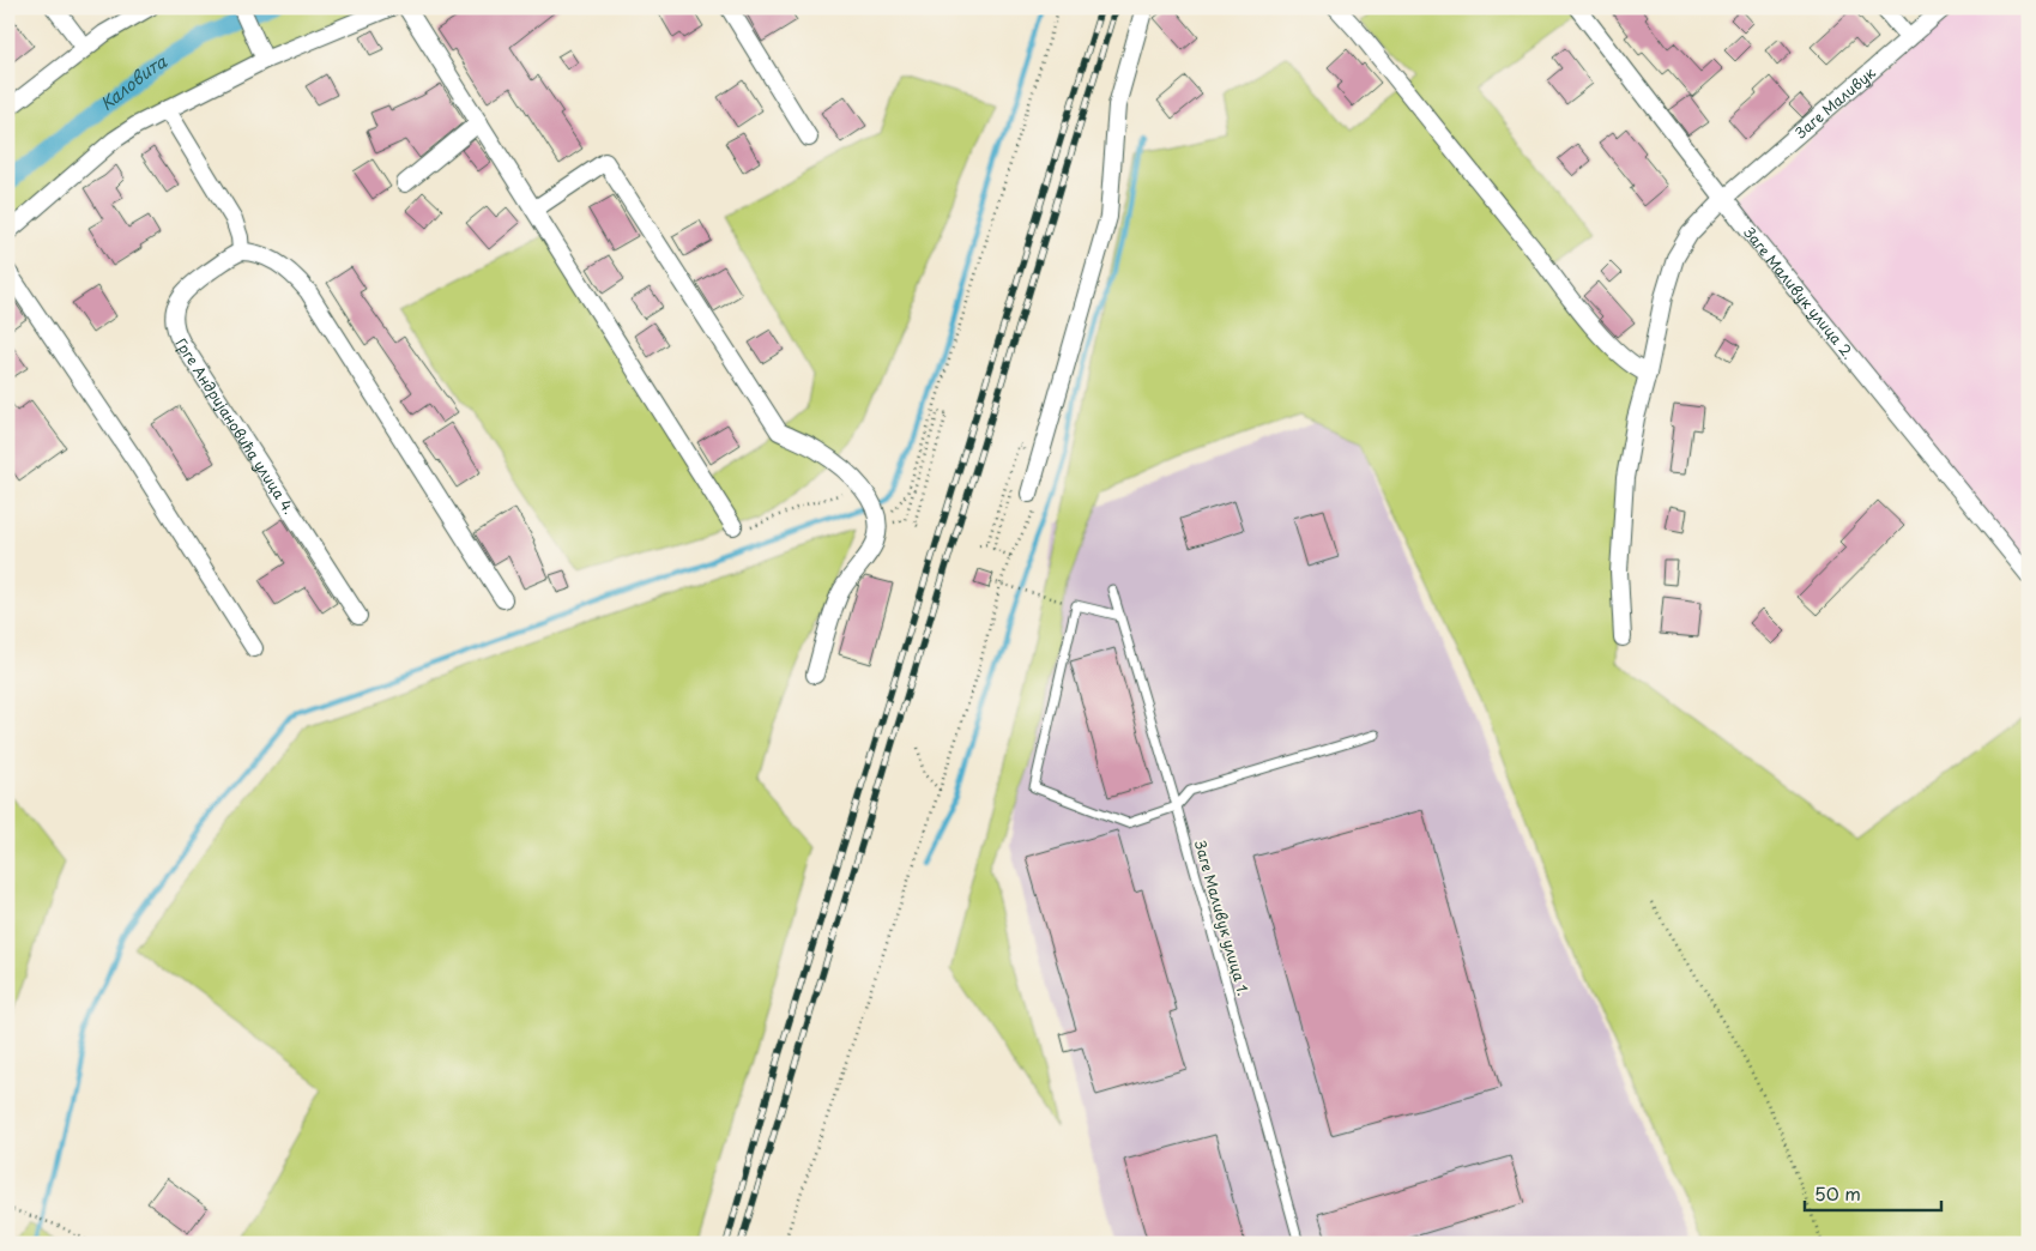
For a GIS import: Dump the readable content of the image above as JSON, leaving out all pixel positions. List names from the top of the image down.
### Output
{
  "streets": {
    "street": ["Заге Маливук", "Заге Маливук улица 2.", "Грге Андријановића улица 4."],
    "lane": ["Заге Маливук улица 1."]
  },
  "crossings": [
    ["Заге Маливук", "Заге Маливук улица 2."]
  ],
  "water": ["Каловита"],
  "scale_bar": "50 m"
}
